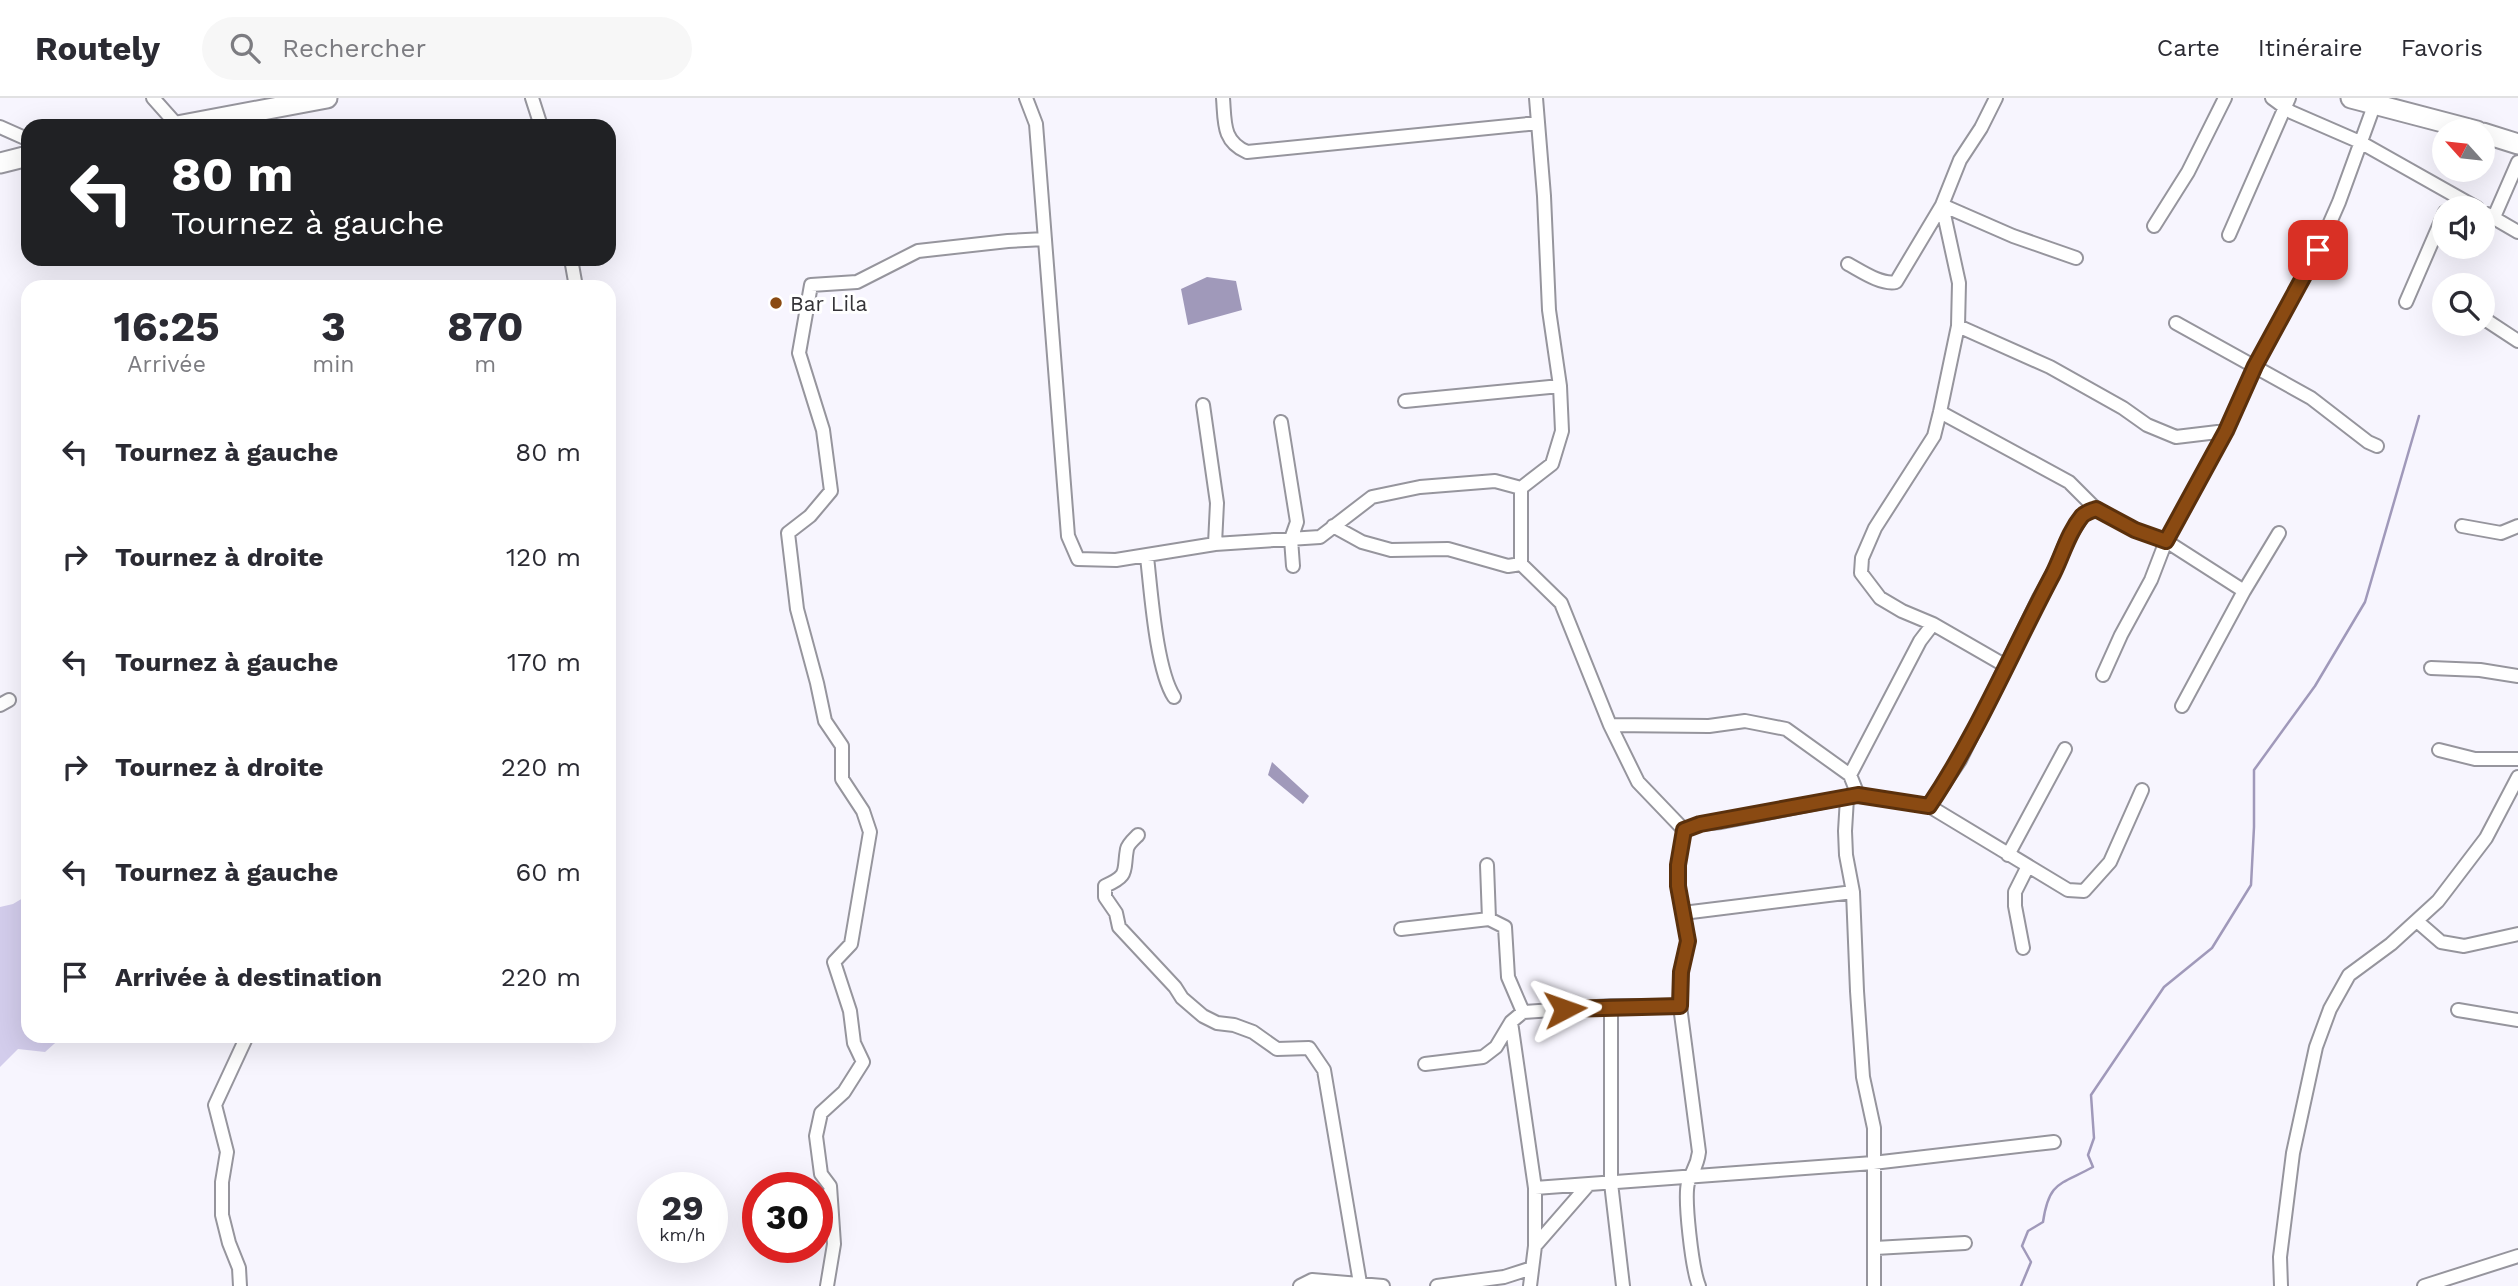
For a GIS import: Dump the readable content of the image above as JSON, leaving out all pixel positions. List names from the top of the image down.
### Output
{
  "places": ["Bar Lila"],
  "north": "top left",
  "page": {
    "header": "Routely",
    "search": "Rechercher",
    "nav": ["Carte", "Itinéraire", "Favoris"],
    "turn": ["80 m", "Tournez à gauche"],
    "eta": [
      "16:25",
      "Arrivée",
      "3",
      "min",
      "870",
      "m"
    ],
    "list": [
      {
        "name": "Tournez à gauche",
        "value": "80 m"
      },
      {
        "name": "Tournez à droite",
        "value": "120 m"
      },
      {
        "name": "Tournez à gauche",
        "value": "170 m"
      },
      {
        "name": "Tournez à droite",
        "value": "220 m"
      },
      {
        "name": "Tournez à gauche",
        "value": "60 m"
      },
      {
        "name": "Arrivée à destination",
        "value": "220 m"
      }
    ],
    "speed": "29 km/h",
    "limit": "30"
  }
}
